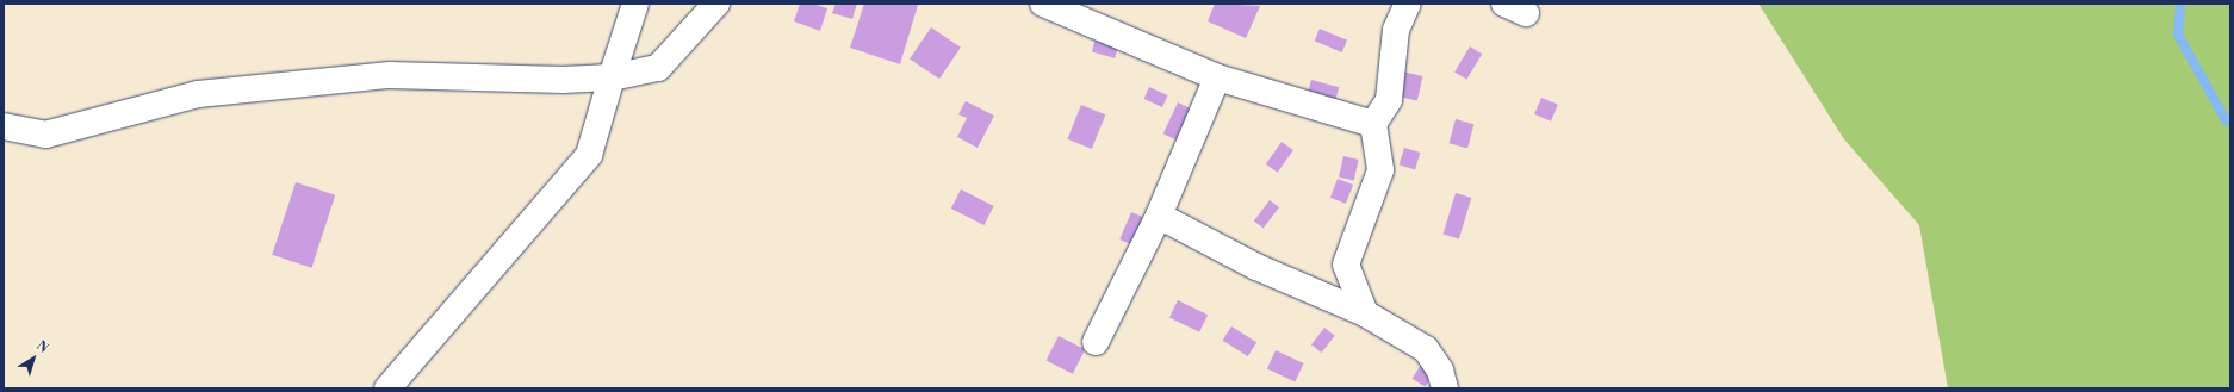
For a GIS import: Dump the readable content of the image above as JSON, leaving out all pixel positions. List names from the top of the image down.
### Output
{
  "north": "top right"
}
